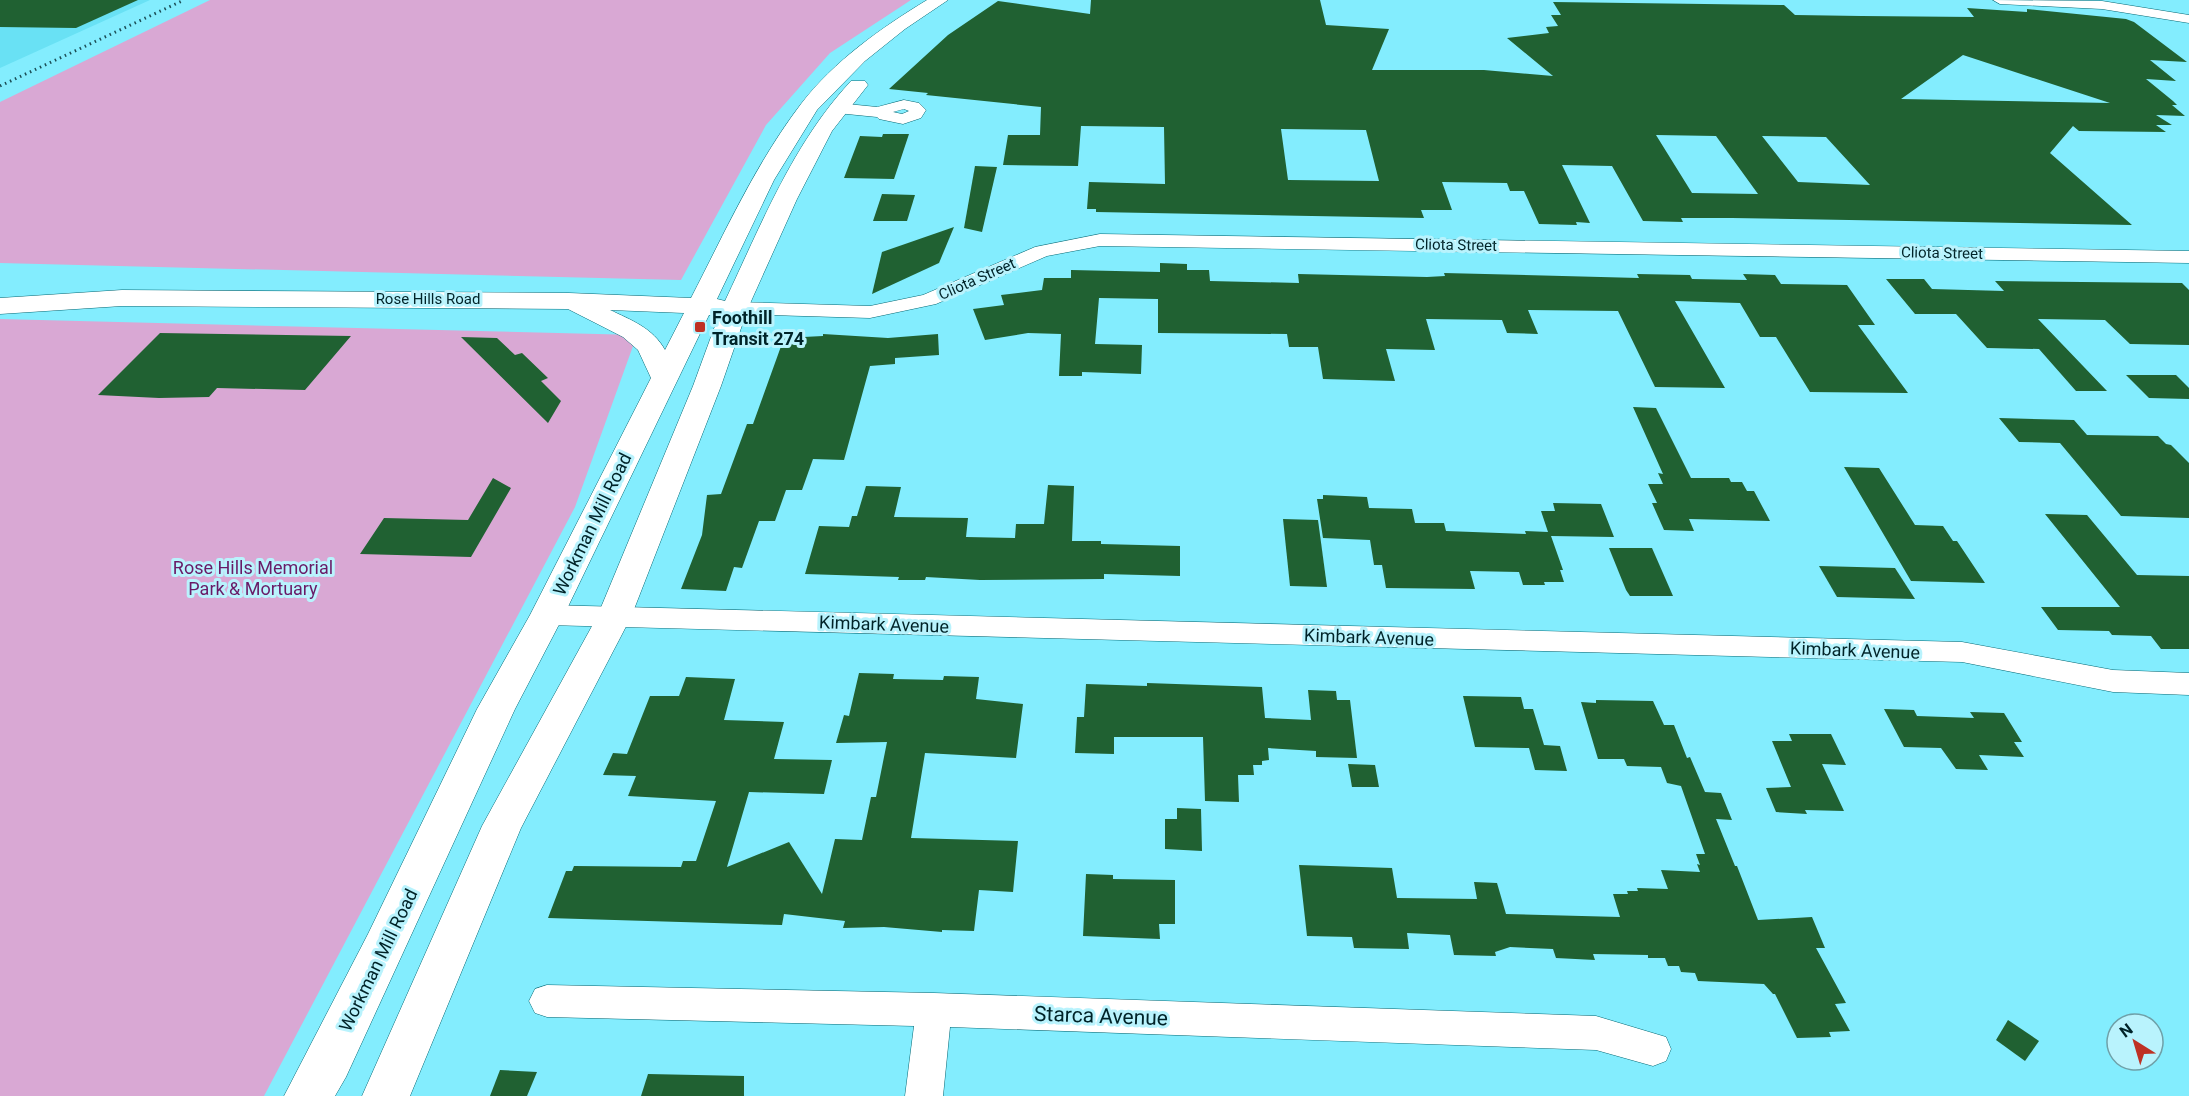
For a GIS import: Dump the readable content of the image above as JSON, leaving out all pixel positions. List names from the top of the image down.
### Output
{
  "streets": {
    "main road": ["Rose Hills Road", "Workman Mill Road"],
    "street": ["Cliota Street", "Kimbark Avenue", "Starca Avenue"]
  },
  "crossings": [
    ["Cliota Street", "Rose Hills Road"],
    ["Cliota Street", "Workman Mill Road"],
    ["Rose Hills Road", "Workman Mill Road"],
    ["Workman Mill Road", "Kimbark Avenue"]
  ],
  "parks": ["Rose Hills Memorial Park & Mortuary"],
  "places": {
    "transit": ["Foothill Transit 274"]
  },
  "north": "top left"
}
